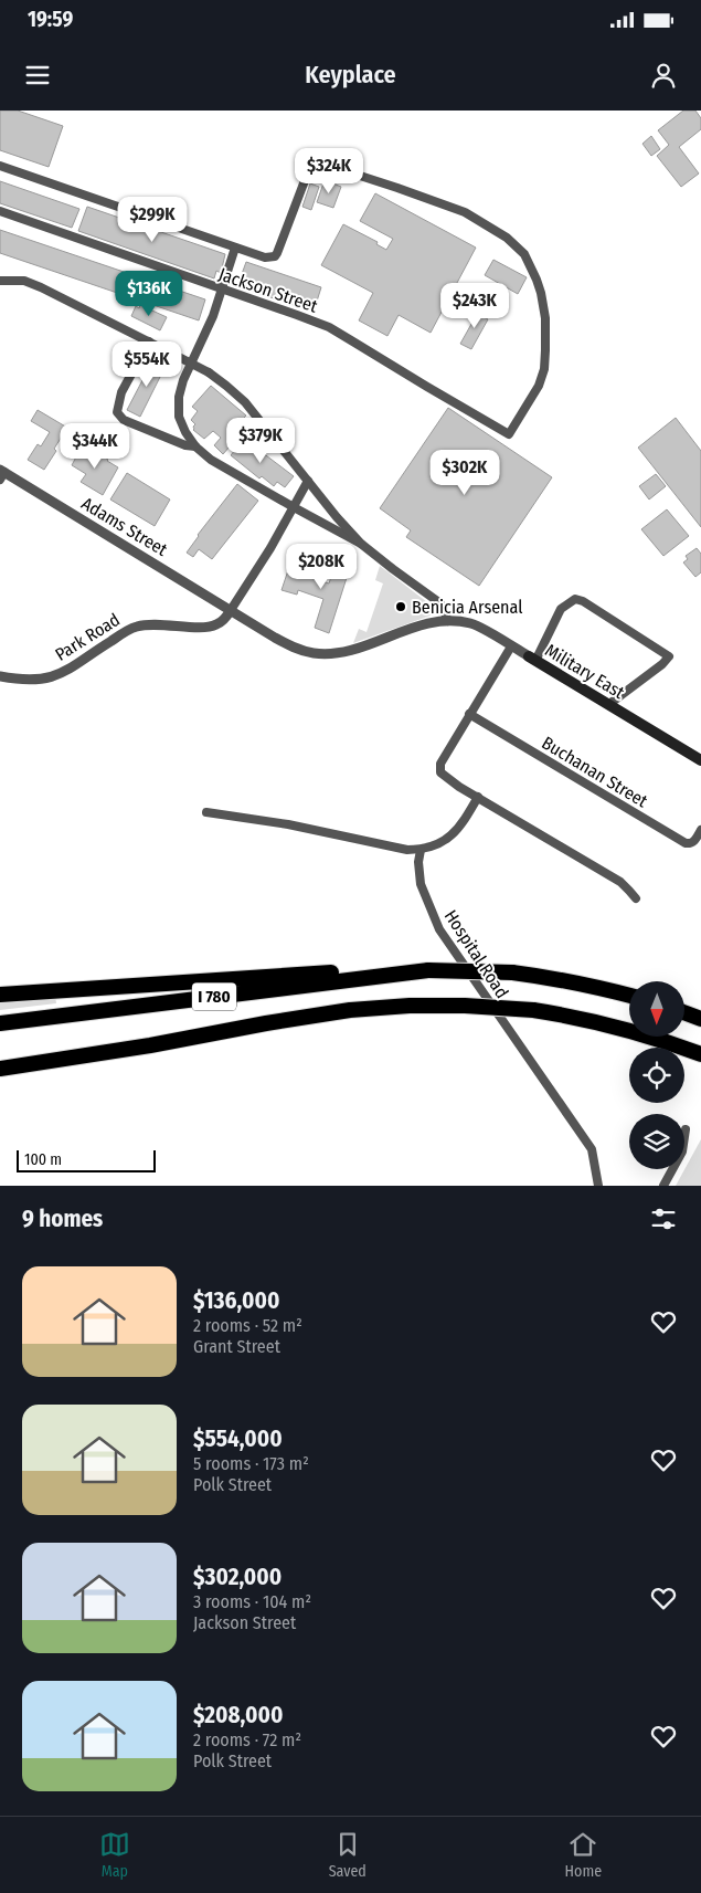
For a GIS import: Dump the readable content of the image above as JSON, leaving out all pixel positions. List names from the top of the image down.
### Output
{
  "streets": {
    "highway": ["I 780"],
    "main road": ["Military East"],
    "street": [
      "Jackson Street",
      "Adams Street",
      "Park Road",
      "Buchanan Street",
      "Hospital Road"
    ]
  },
  "crossings": [
    ["Adams Street", "Park Road"],
    ["Adams Street", "Military East"]
  ],
  "places": ["Benicia Arsenal"],
  "scale_bar": "100 m",
  "north": "bottom",
  "page": {
    "status": "19:59",
    "header": "Keyplace",
    "price": [
      "$324K",
      "$299K",
      "$136K",
      "$243K",
      "$554K",
      "$379K",
      "$344K",
      "$302K",
      "$208K"
    ],
    "scale": "100 m",
    "heading": "9 homes",
    "list": [
      {
        "name": "$136,000",
        "note": "2 rooms · 52 m² · Grant Street"
      },
      {
        "name": "$554,000",
        "note": "5 rooms · 173 m² · Polk Street"
      },
      {
        "name": "$302,000",
        "note": "3 rooms · 104 m² · Jackson Street"
      },
      {
        "name": "$208,000",
        "note": "2 rooms · 72 m² · Polk Street"
      }
    ],
    "tabs": ["Map", "Saved", "Home"]
  }
}
